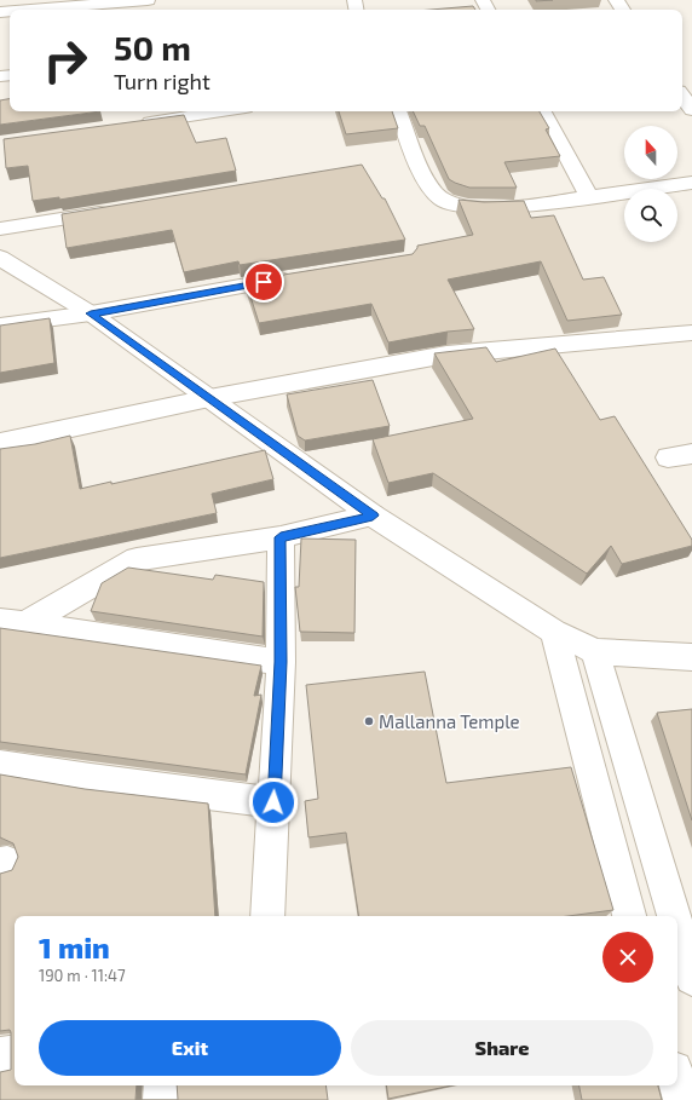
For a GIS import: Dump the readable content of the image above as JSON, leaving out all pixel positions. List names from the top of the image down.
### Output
{
  "places": ["Mallanna Temple"],
  "north": "top",
  "page": {
    "turn": ["50 m", "Turn right"],
    "heading": ["1 min", "190 m · 11:47"],
    "buttons": ["Exit", "Share"]
  }
}
